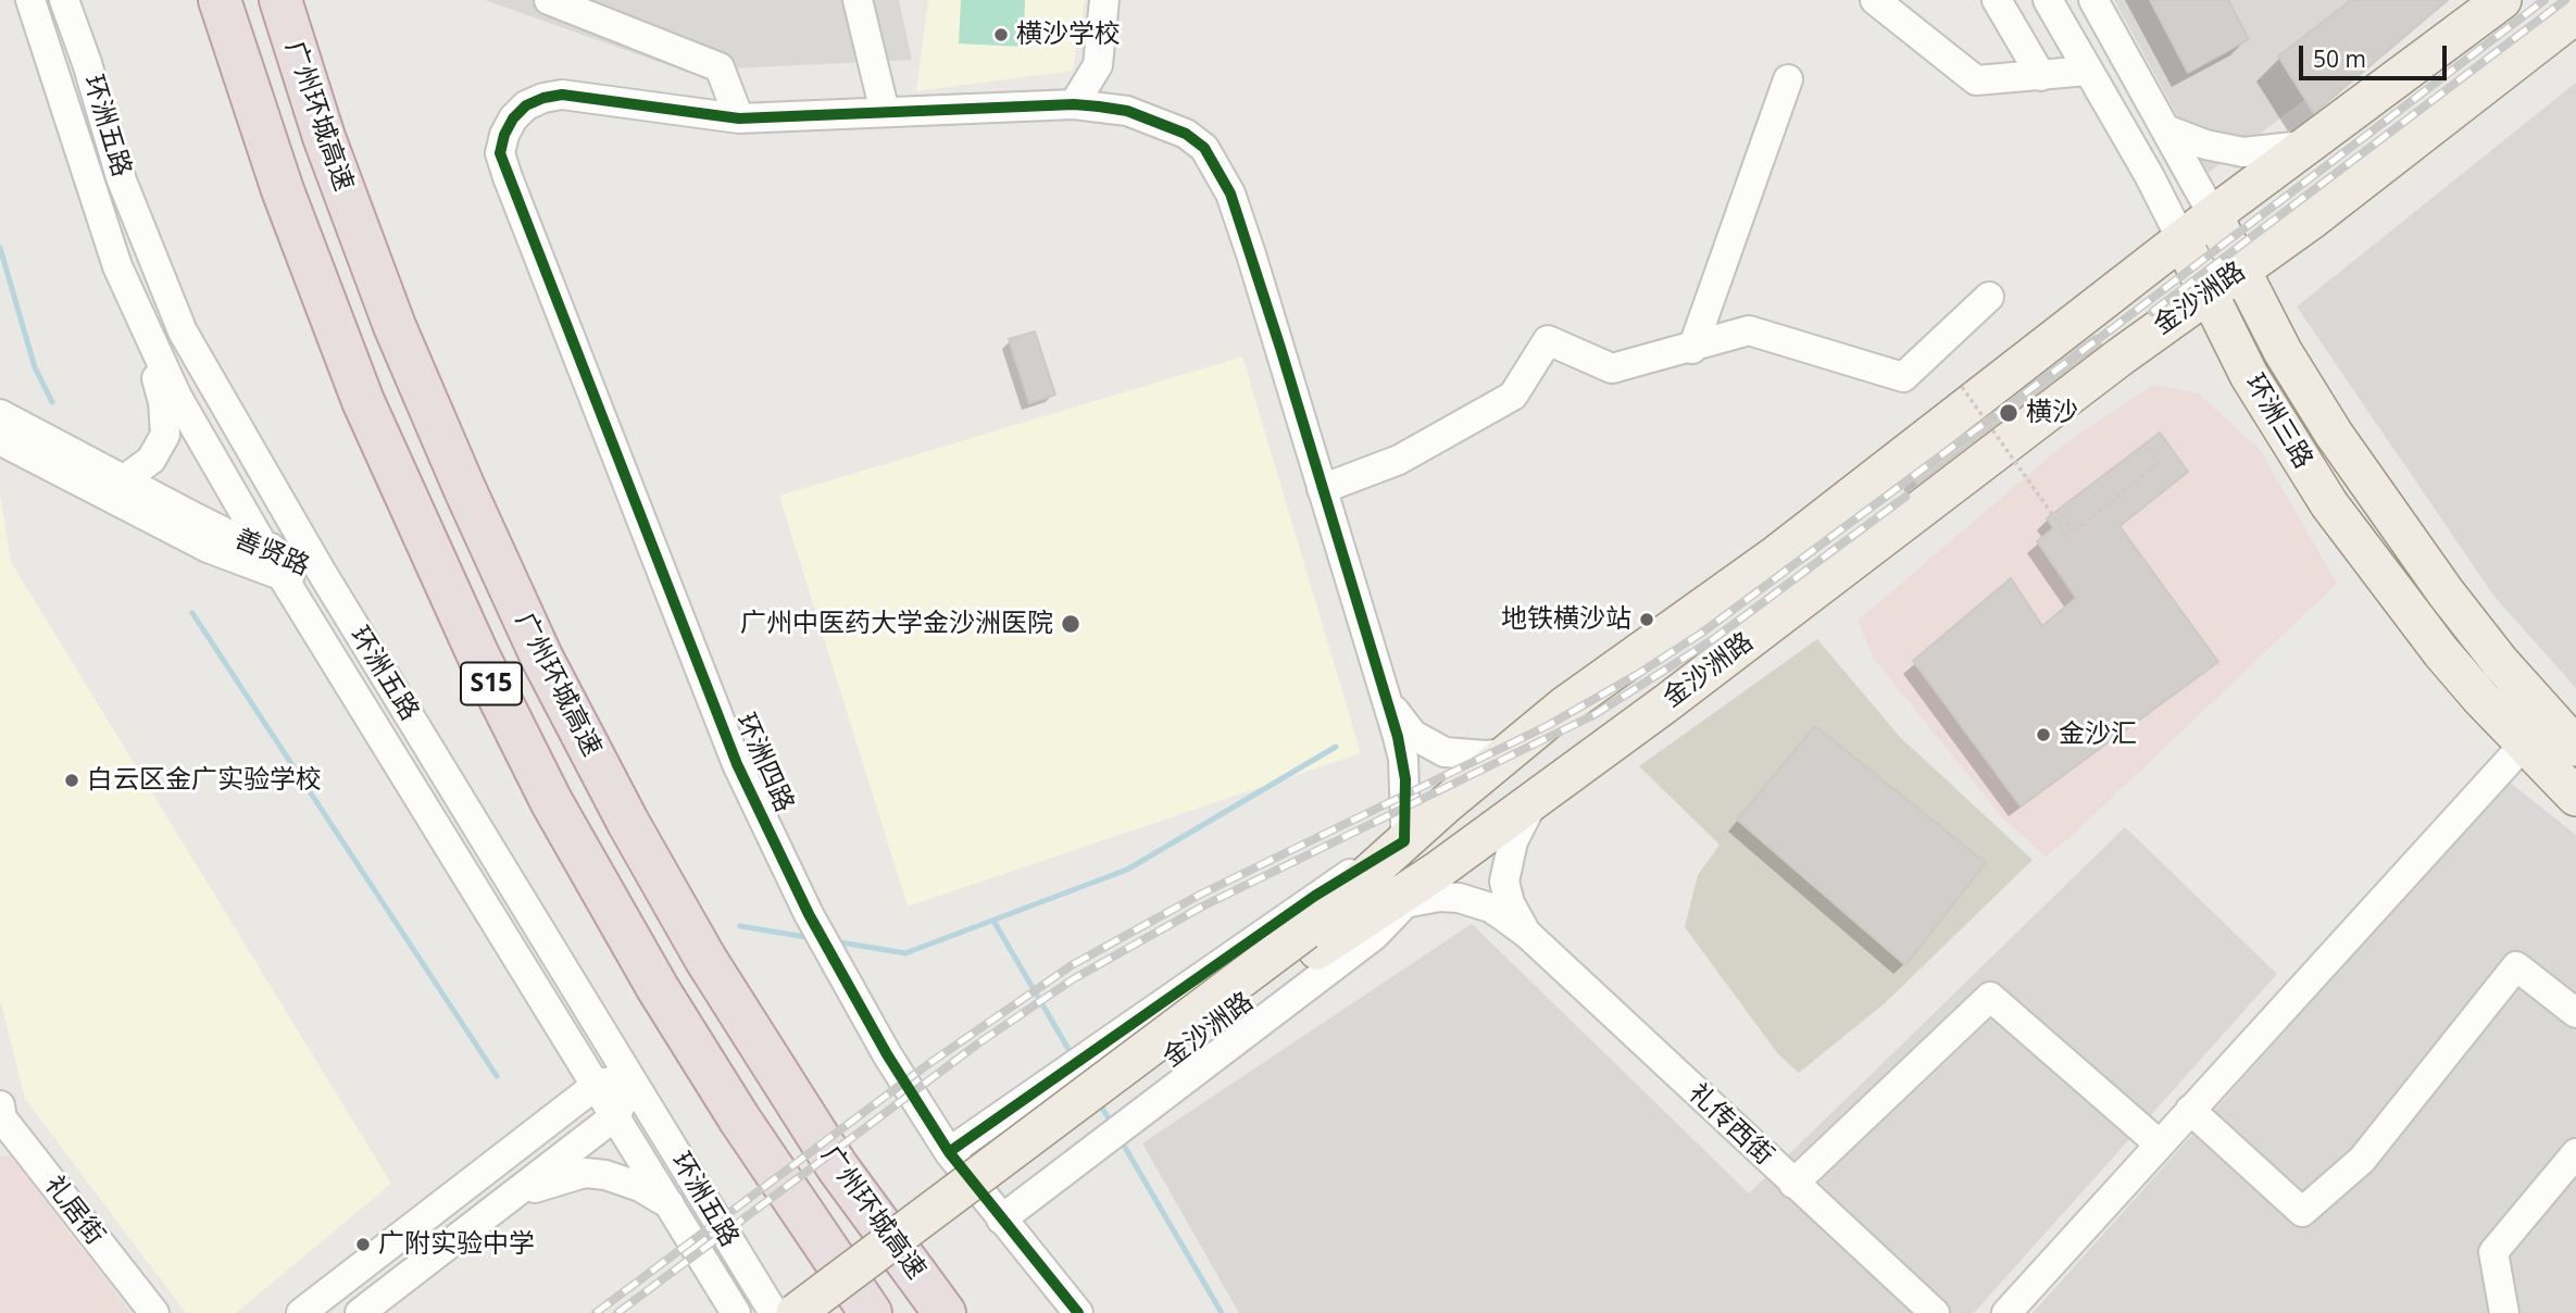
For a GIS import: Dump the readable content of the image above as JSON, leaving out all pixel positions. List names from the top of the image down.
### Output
{
  "streets": {
    "highway": ["广州环城高速", "S15"],
    "main road": ["金沙洲路", "环洲三路"],
    "street": [
      "环洲五路",
      "善贤路",
      "环洲四路",
      "礼传西街",
      "礼居街"
    ]
  },
  "crossings": [
    ["环洲五路", "善贤路"],
    ["金沙洲路", "环洲三路"],
    ["金沙洲路", "环洲四路"]
  ],
  "places": [
    "横沙学校",
    "横沙",
    "地铁横沙站",
    "广州中医药大学金沙洲医院",
    "金沙汇",
    "白云区金广实验学校",
    "广附实验中学"
  ],
  "scale_bar": "50 m"
}
